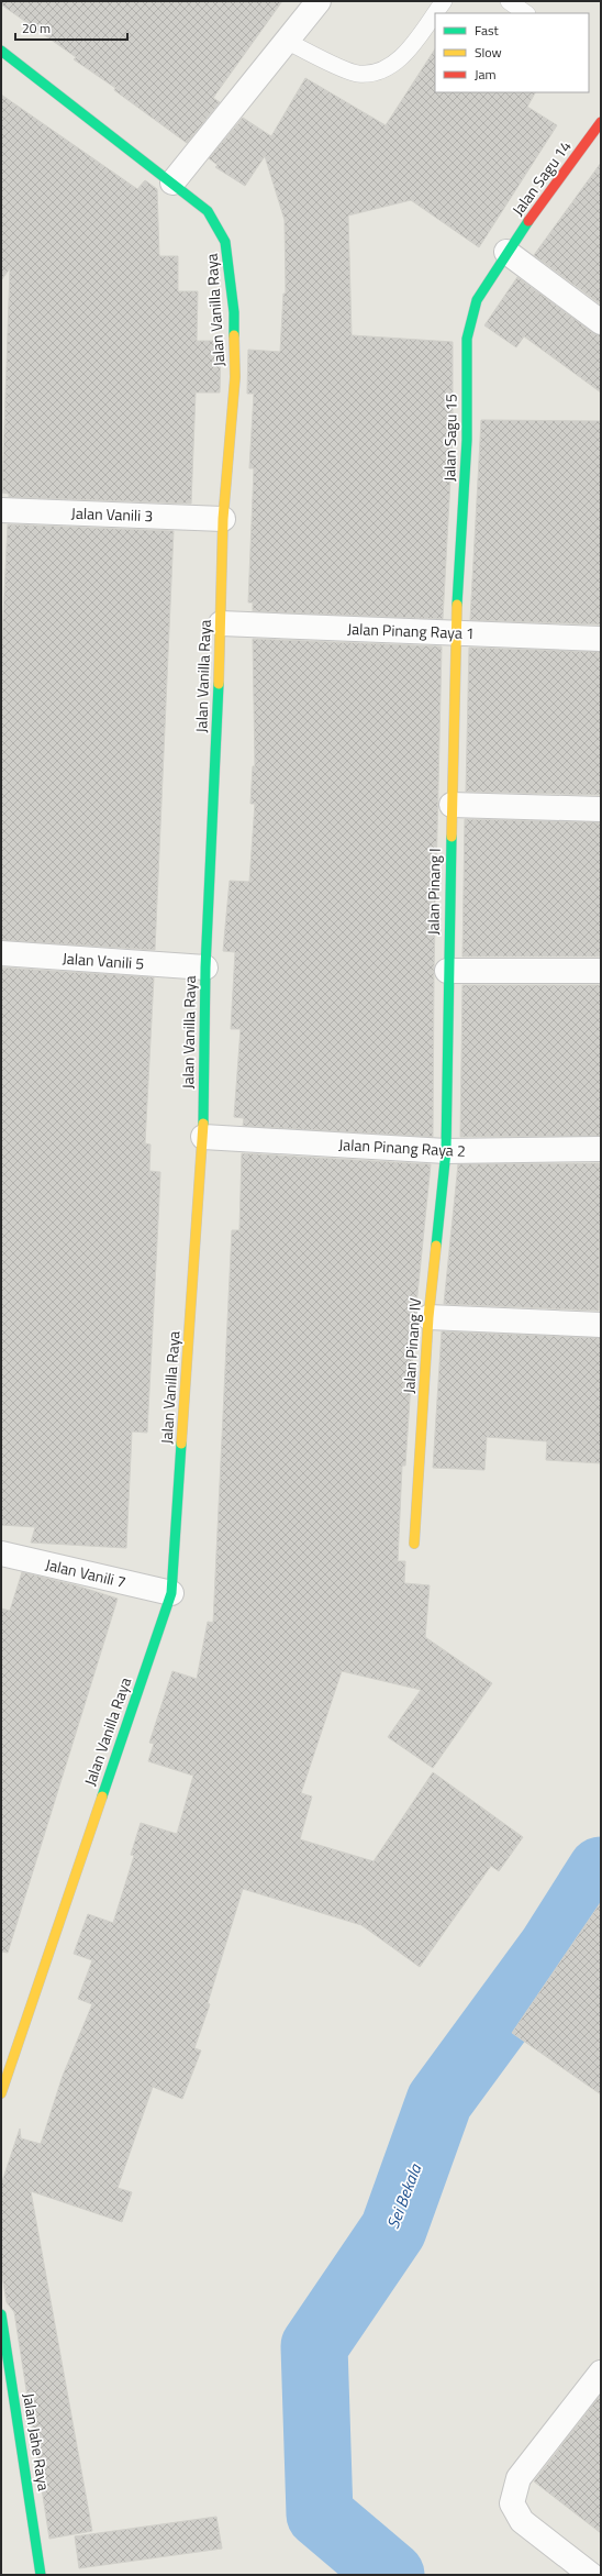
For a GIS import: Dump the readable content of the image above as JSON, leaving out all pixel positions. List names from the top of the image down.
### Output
{
  "streets": {
    "street": [
      "Jalan Sagu 14",
      "Jalan Vanilla Raya",
      "Jalan Sagu 15",
      "Jalan Vanili 3",
      "Jalan Pinang Raya 1",
      "Jalan Pinang I",
      "Jalan Vanili 5",
      "Jalan Pinang Raya 2",
      "Jalan Pinang IV",
      "Jalan Vanili 7",
      "Jalan Jahe Raya"
    ]
  },
  "crossings": [
    ["Jalan Sagu 14", "Jalan Sagu 15"],
    ["Jalan Vanilla Raya", "Jalan Vanili 3"],
    ["Jalan Vanilla Raya", "Jalan Pinang Raya 1"],
    ["Jalan Vanilla Raya", "Jalan Vanili 5"],
    ["Jalan Vanilla Raya", "Jalan Pinang Raya 2"],
    ["Jalan Vanilla Raya", "Jalan Vanili 7"],
    ["Jalan Sagu 15", "Jalan Pinang Raya 1"],
    ["Jalan Sagu 15", "Jalan Pinang I"],
    ["Jalan Pinang Raya 1", "Jalan Pinang I"],
    ["Jalan Pinang I", "Jalan Pinang Raya 2"],
    ["Jalan Pinang I", "Jalan Pinang IV"],
    ["Jalan Pinang Raya 2", "Jalan Pinang IV"]
  ],
  "water": ["Sei Bekala"],
  "legend": ["Fast", "Slow", "Jam"],
  "scale_bar": "20 m"
}
